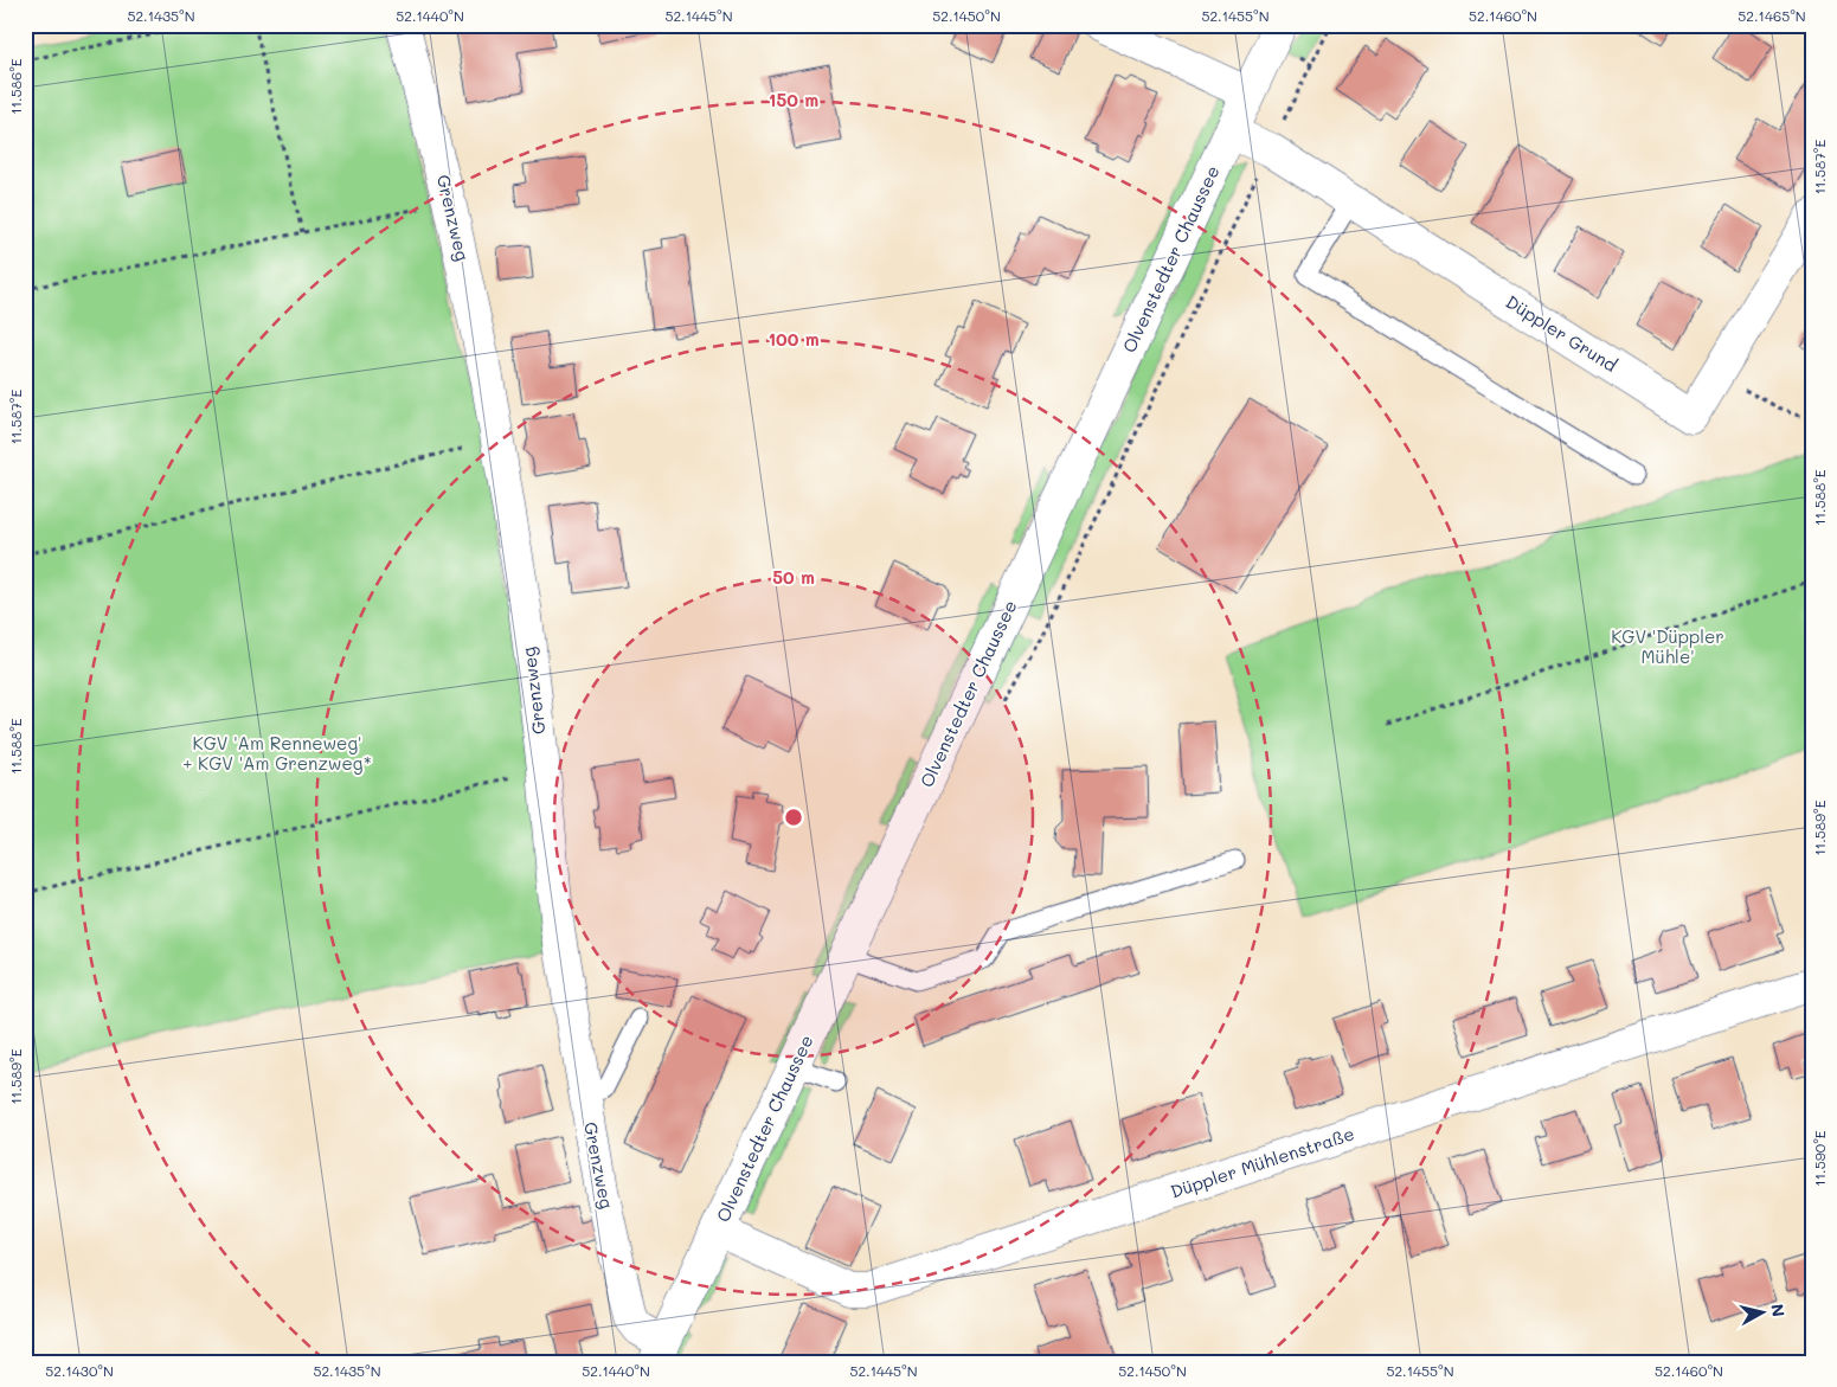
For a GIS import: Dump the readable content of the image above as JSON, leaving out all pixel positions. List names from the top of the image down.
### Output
{
  "streets": {
    "street": [
      "Grenzweg",
      "Olvenstedter Chaussee",
      "Düppler Grund",
      "Düppler Mühlenstraße"
    ]
  },
  "crossings": [
    ["Grenzweg", "Olvenstedter Chaussee"],
    ["Olvenstedter Chaussee", "Düppler Grund"],
    ["Olvenstedter Chaussee", "Düppler Mühlenstraße"]
  ],
  "parks": ["KGV 'Düppler Mühle'", "KGV 'Am Renneweg' + KGV 'Am Grenzweg*"],
  "north": "right",
  "coordinates": [
    "52.1435°N",
    "52.1440°N",
    "52.1445°N",
    "52.1450°N",
    "52.1455°N",
    "52.1460°N",
    "52.1465°N",
    "11.586°E",
    "11.587°E",
    "11.588°E",
    "11.589°E",
    "11.590°E",
    "52.1430°N"
  ],
  "rings": ["150 m", "100 m", "50 m"]
}
